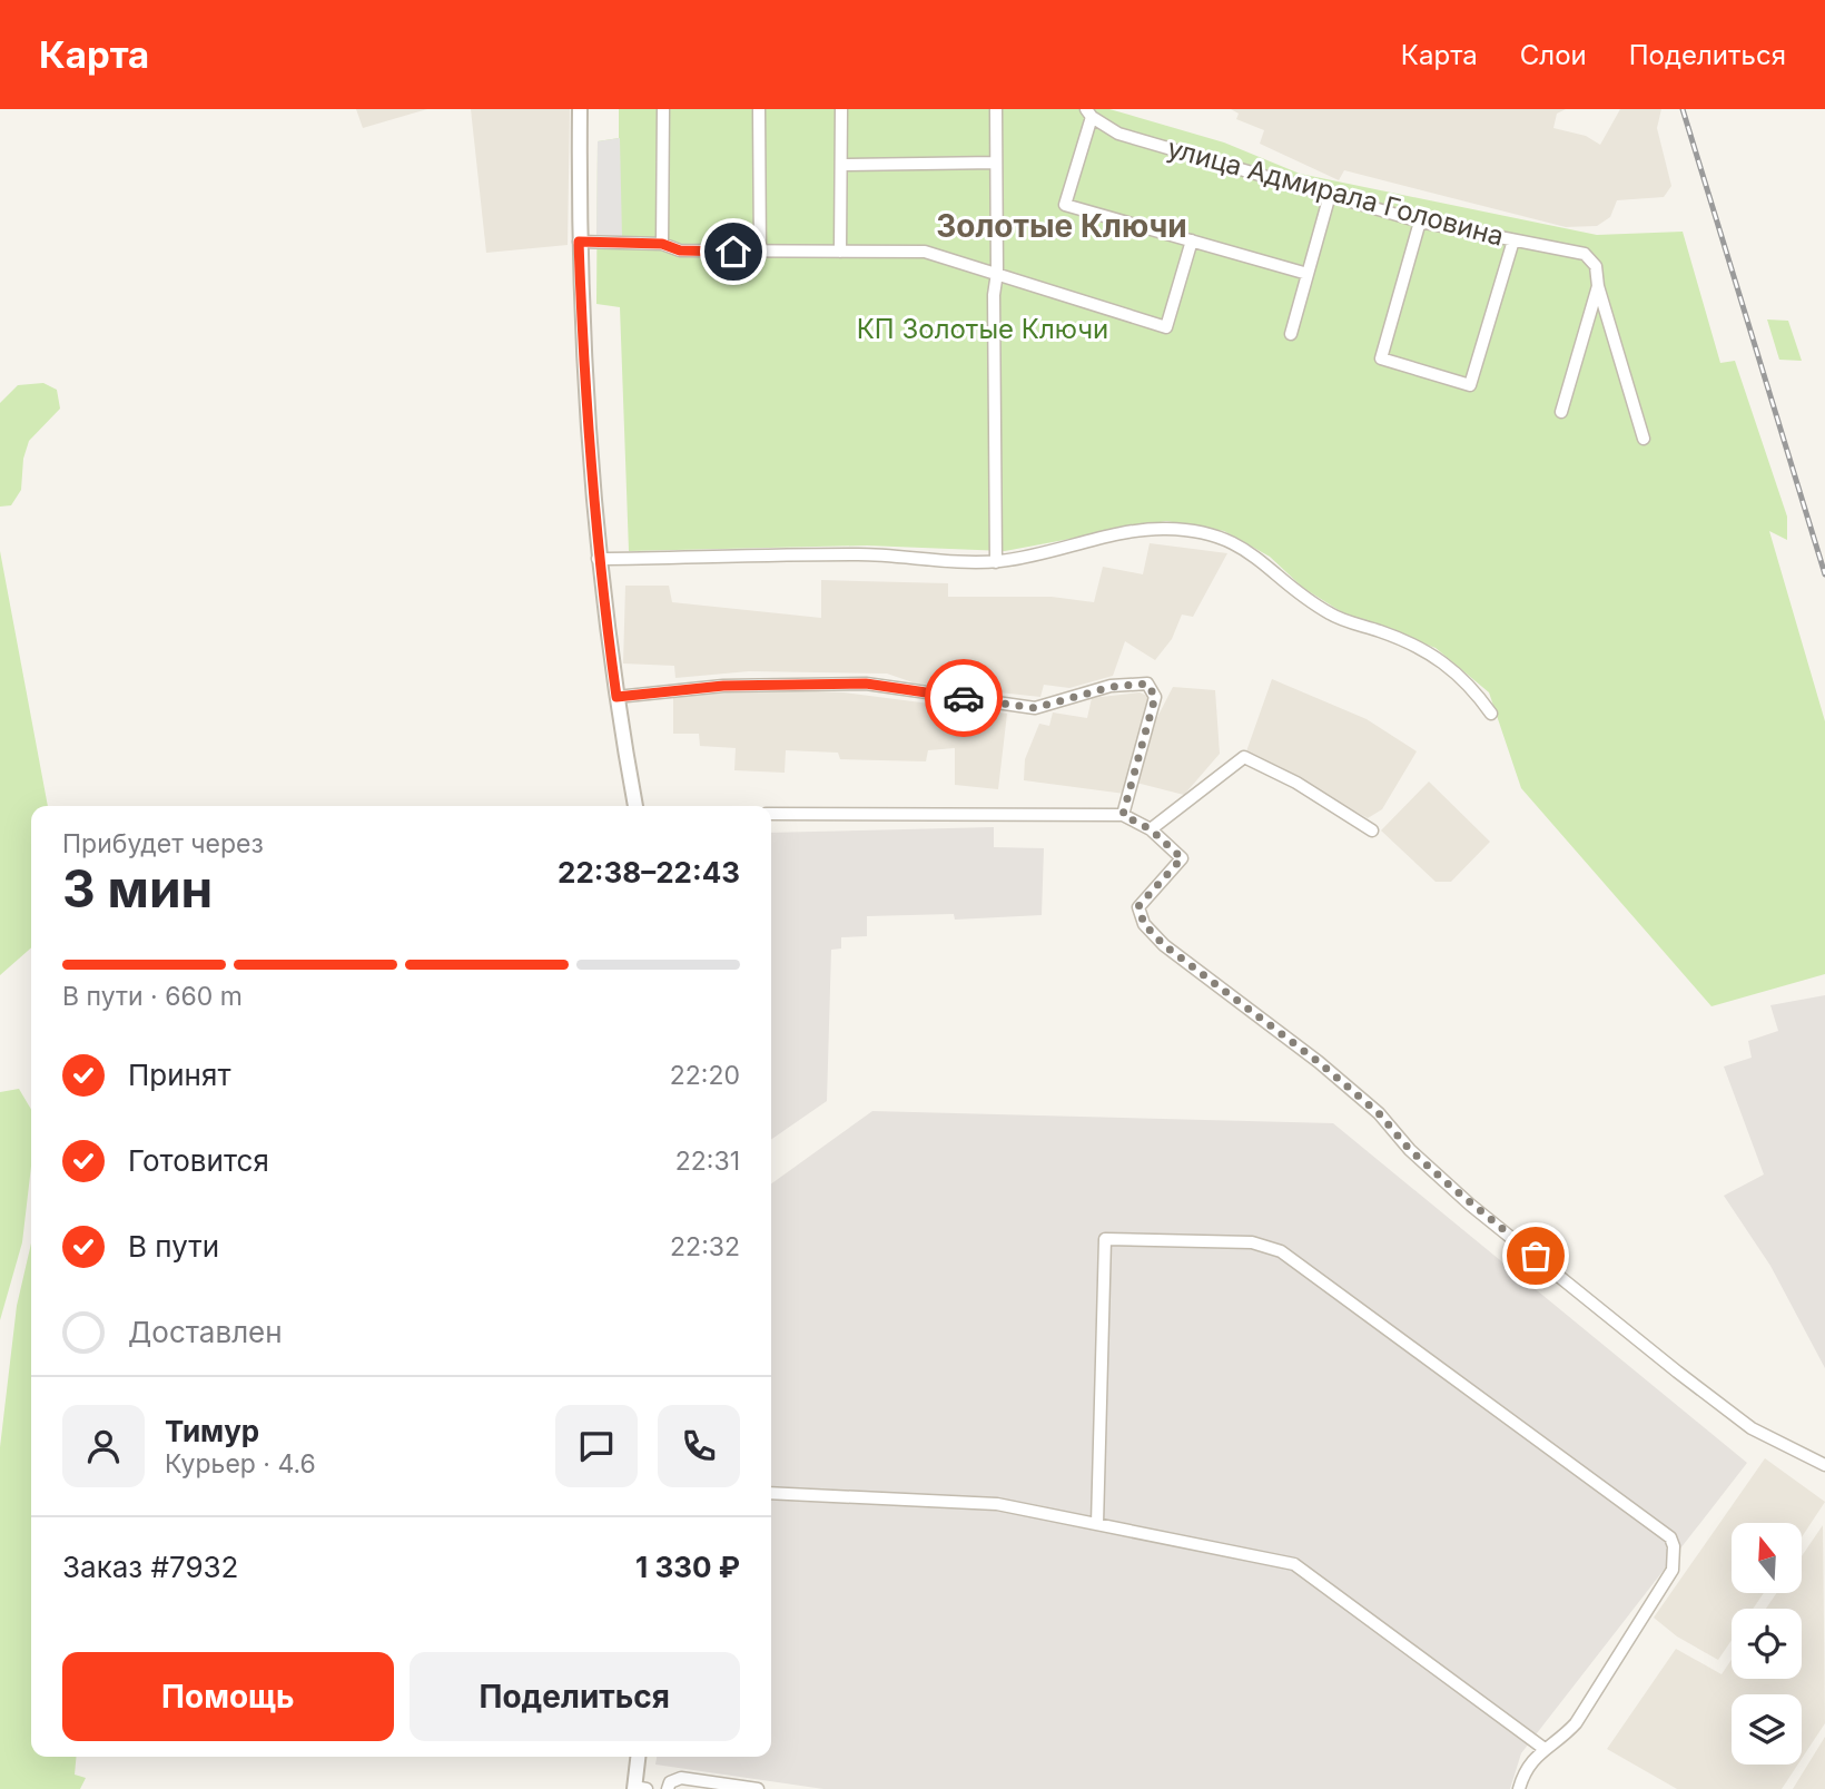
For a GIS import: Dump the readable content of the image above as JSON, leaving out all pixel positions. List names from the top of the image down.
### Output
{
  "streets": {
    "street": ["улица Адмирала Головина"]
  },
  "districts": ["Золотые Ключи"],
  "parks": ["КП Золотые Ключи"],
  "north": "top",
  "page": {
    "header": "Карта",
    "nav": ["Карта", "Слои", "Поделиться"],
    "heading": ["3 мин", "Прибудет через", "22:38–22:43"],
    "panel": [
      "Тимур",
      "Курьер · 4.6",
      "Заказ #7932",
      "1 330 ₽"
    ],
    "bar": "В пути · 660 m",
    "list": [
      ["Принят", "22:20"],
      ["Готовится", "22:31"],
      ["В пути", "22:32"],
      "Доставлен"
    ],
    "buttons": ["Помощь", "Поделиться"]
  }
}
